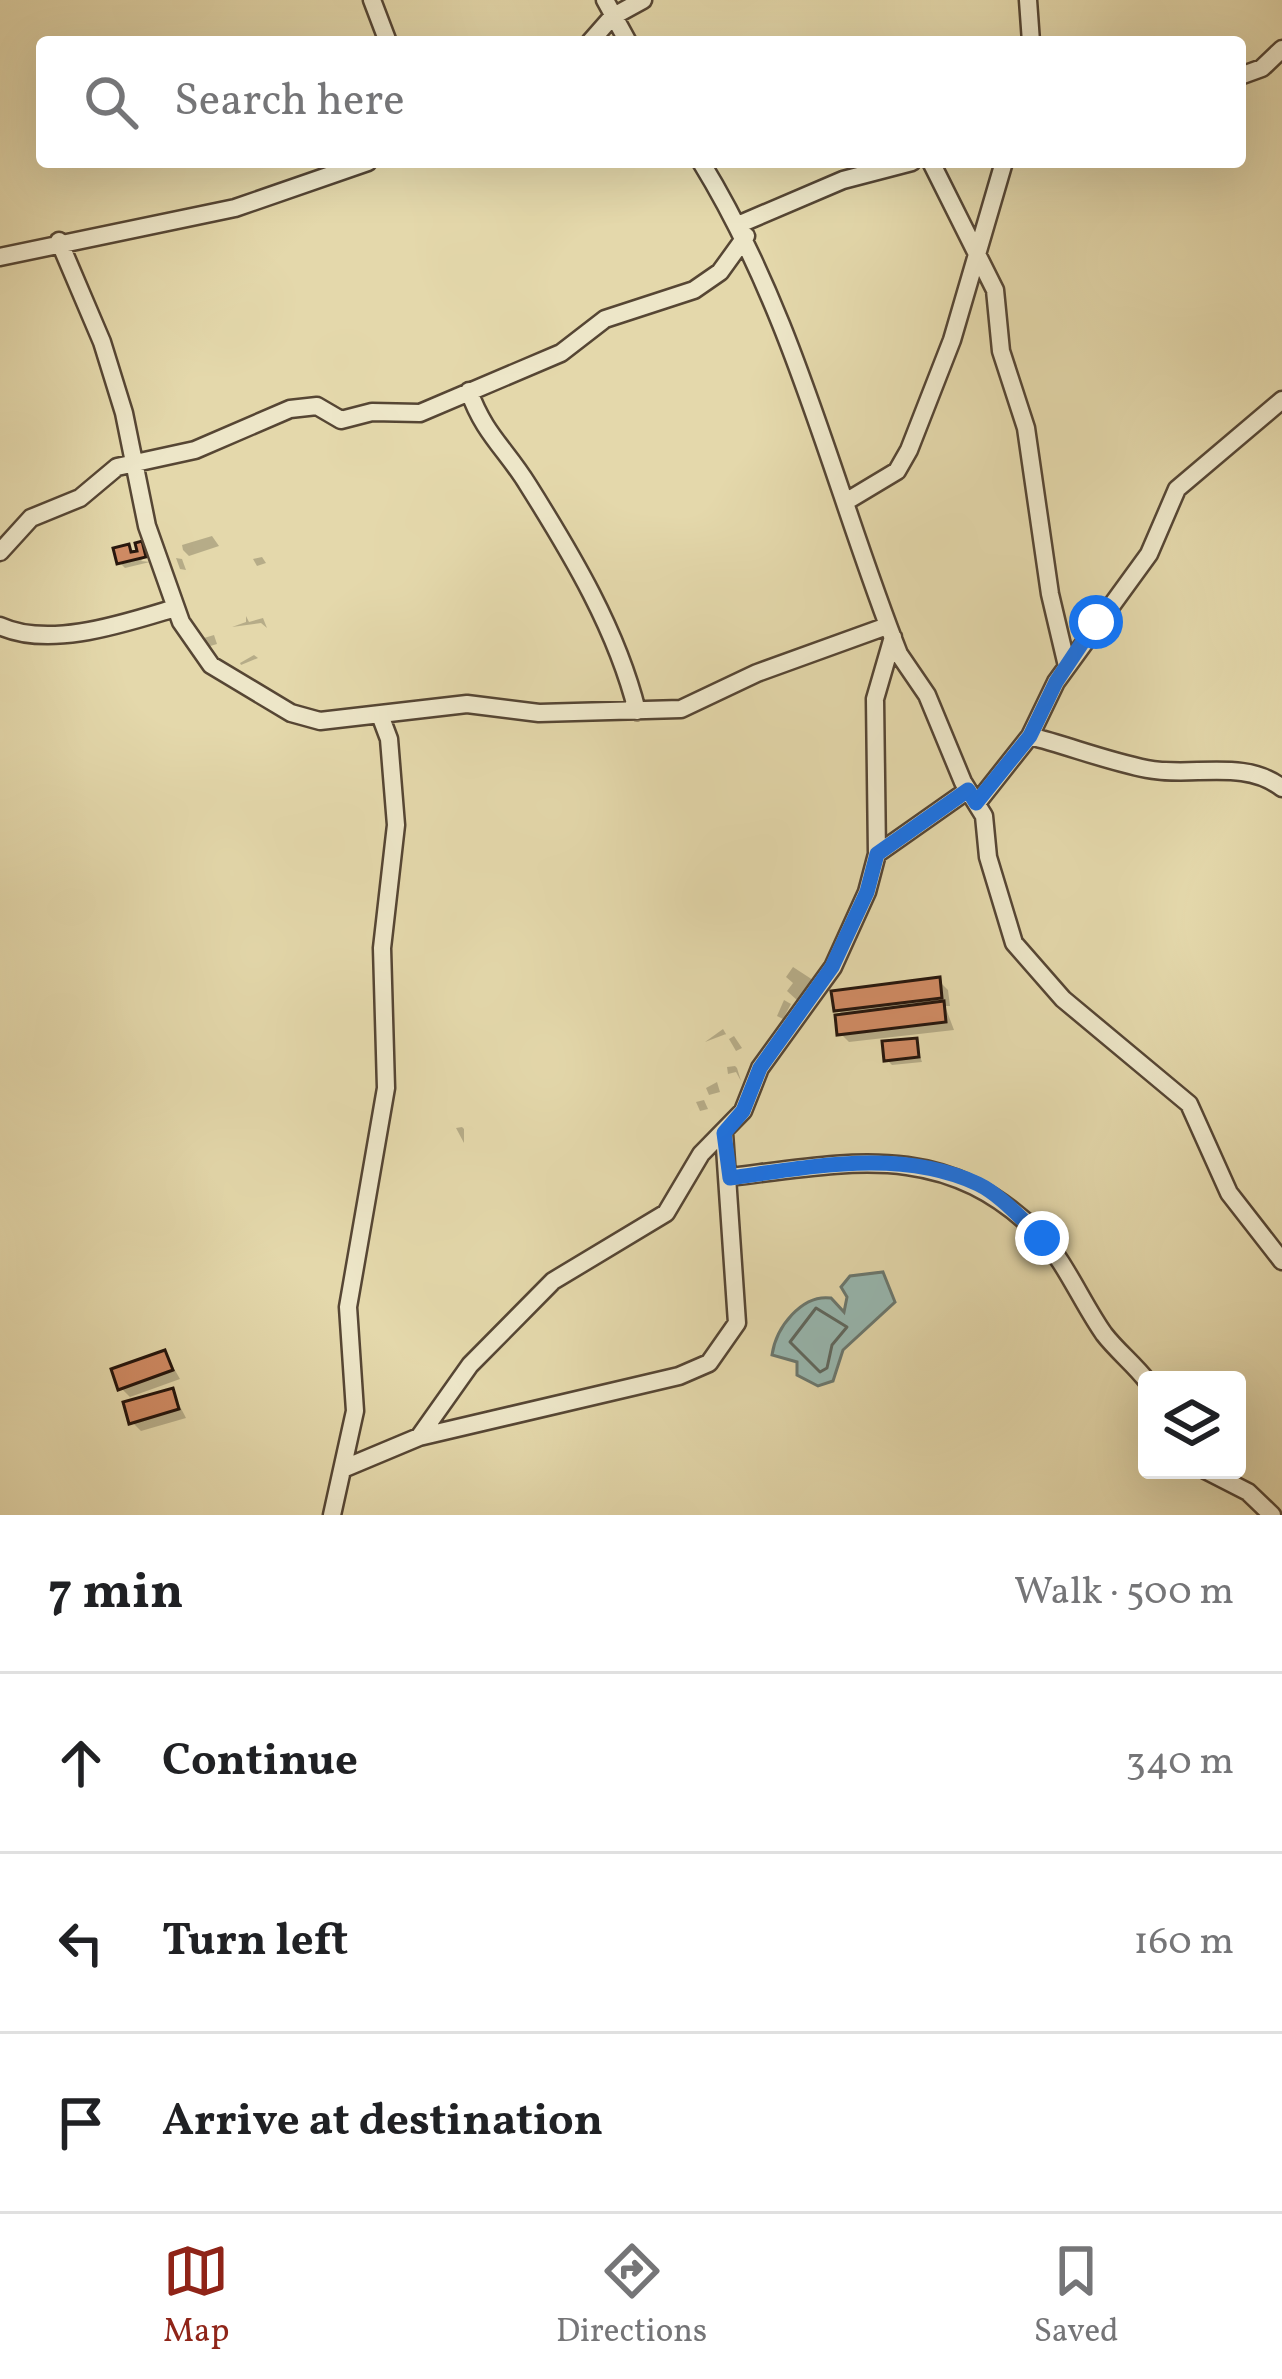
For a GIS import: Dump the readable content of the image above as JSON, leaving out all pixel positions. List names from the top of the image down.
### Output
{
  "page": {
    "search": "Search here",
    "heading": ["7 min", "Walk · 500 m"],
    "list": [
      ["Continue", "340 m"],
      ["Turn left", "160 m"],
      "Arrive at destination"
    ],
    "nav": ["Map", "Directions", "Saved"]
  }
}
